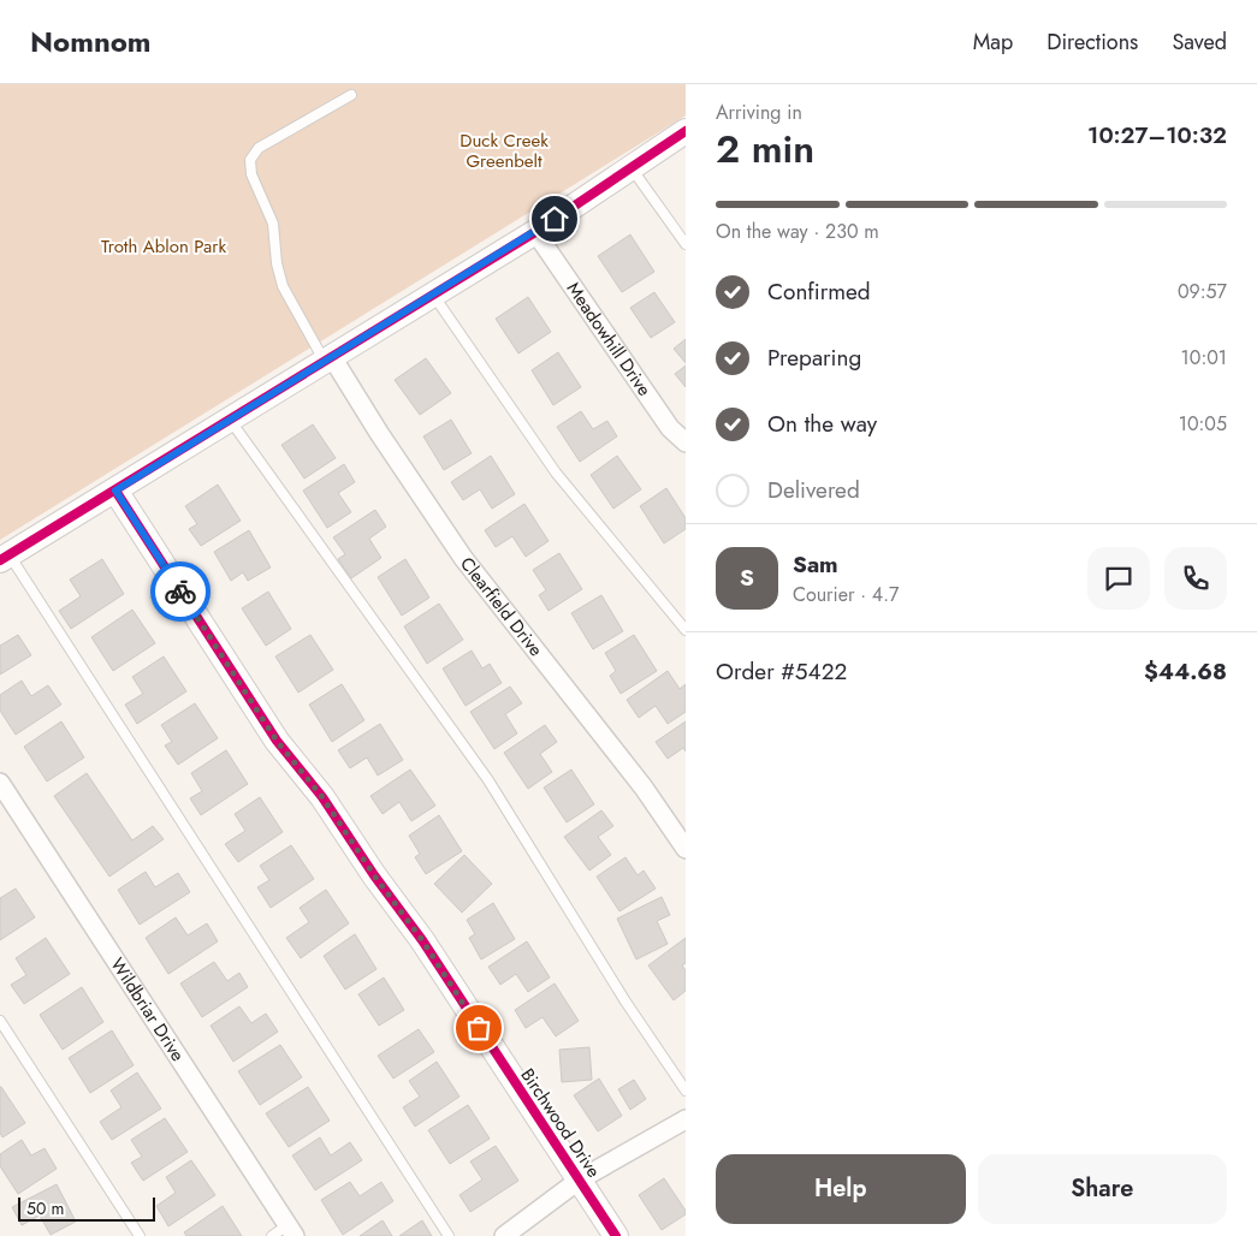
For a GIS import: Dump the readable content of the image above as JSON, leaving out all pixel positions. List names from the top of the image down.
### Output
{
  "streets": {
    "street": [
      "Meadowhill Drive",
      "Clearfield Drive",
      "Wildbriar Drive",
      "Birchwood Drive"
    ]
  },
  "parks": ["Duck Creek Greenbelt", "Troth Ablon Park"],
  "scale_bar": "50 m",
  "page": {
    "header": "Nomnom",
    "nav": ["Map", "Directions", "Saved"],
    "heading": ["2 min", "Arriving in", "10:27–10:32"],
    "panel": [
      "Sam",
      "Courier · 4.7",
      "Order #5422",
      "$44.68"
    ],
    "bar": "On the way · 230 m",
    "list": [
      ["Confirmed", "09:57"],
      ["Preparing", "10:01"],
      ["On the way", "10:05"],
      "Delivered"
    ],
    "round": "S",
    "buttons": ["Help", "Share"],
    "scale": "50 m"
  }
}
